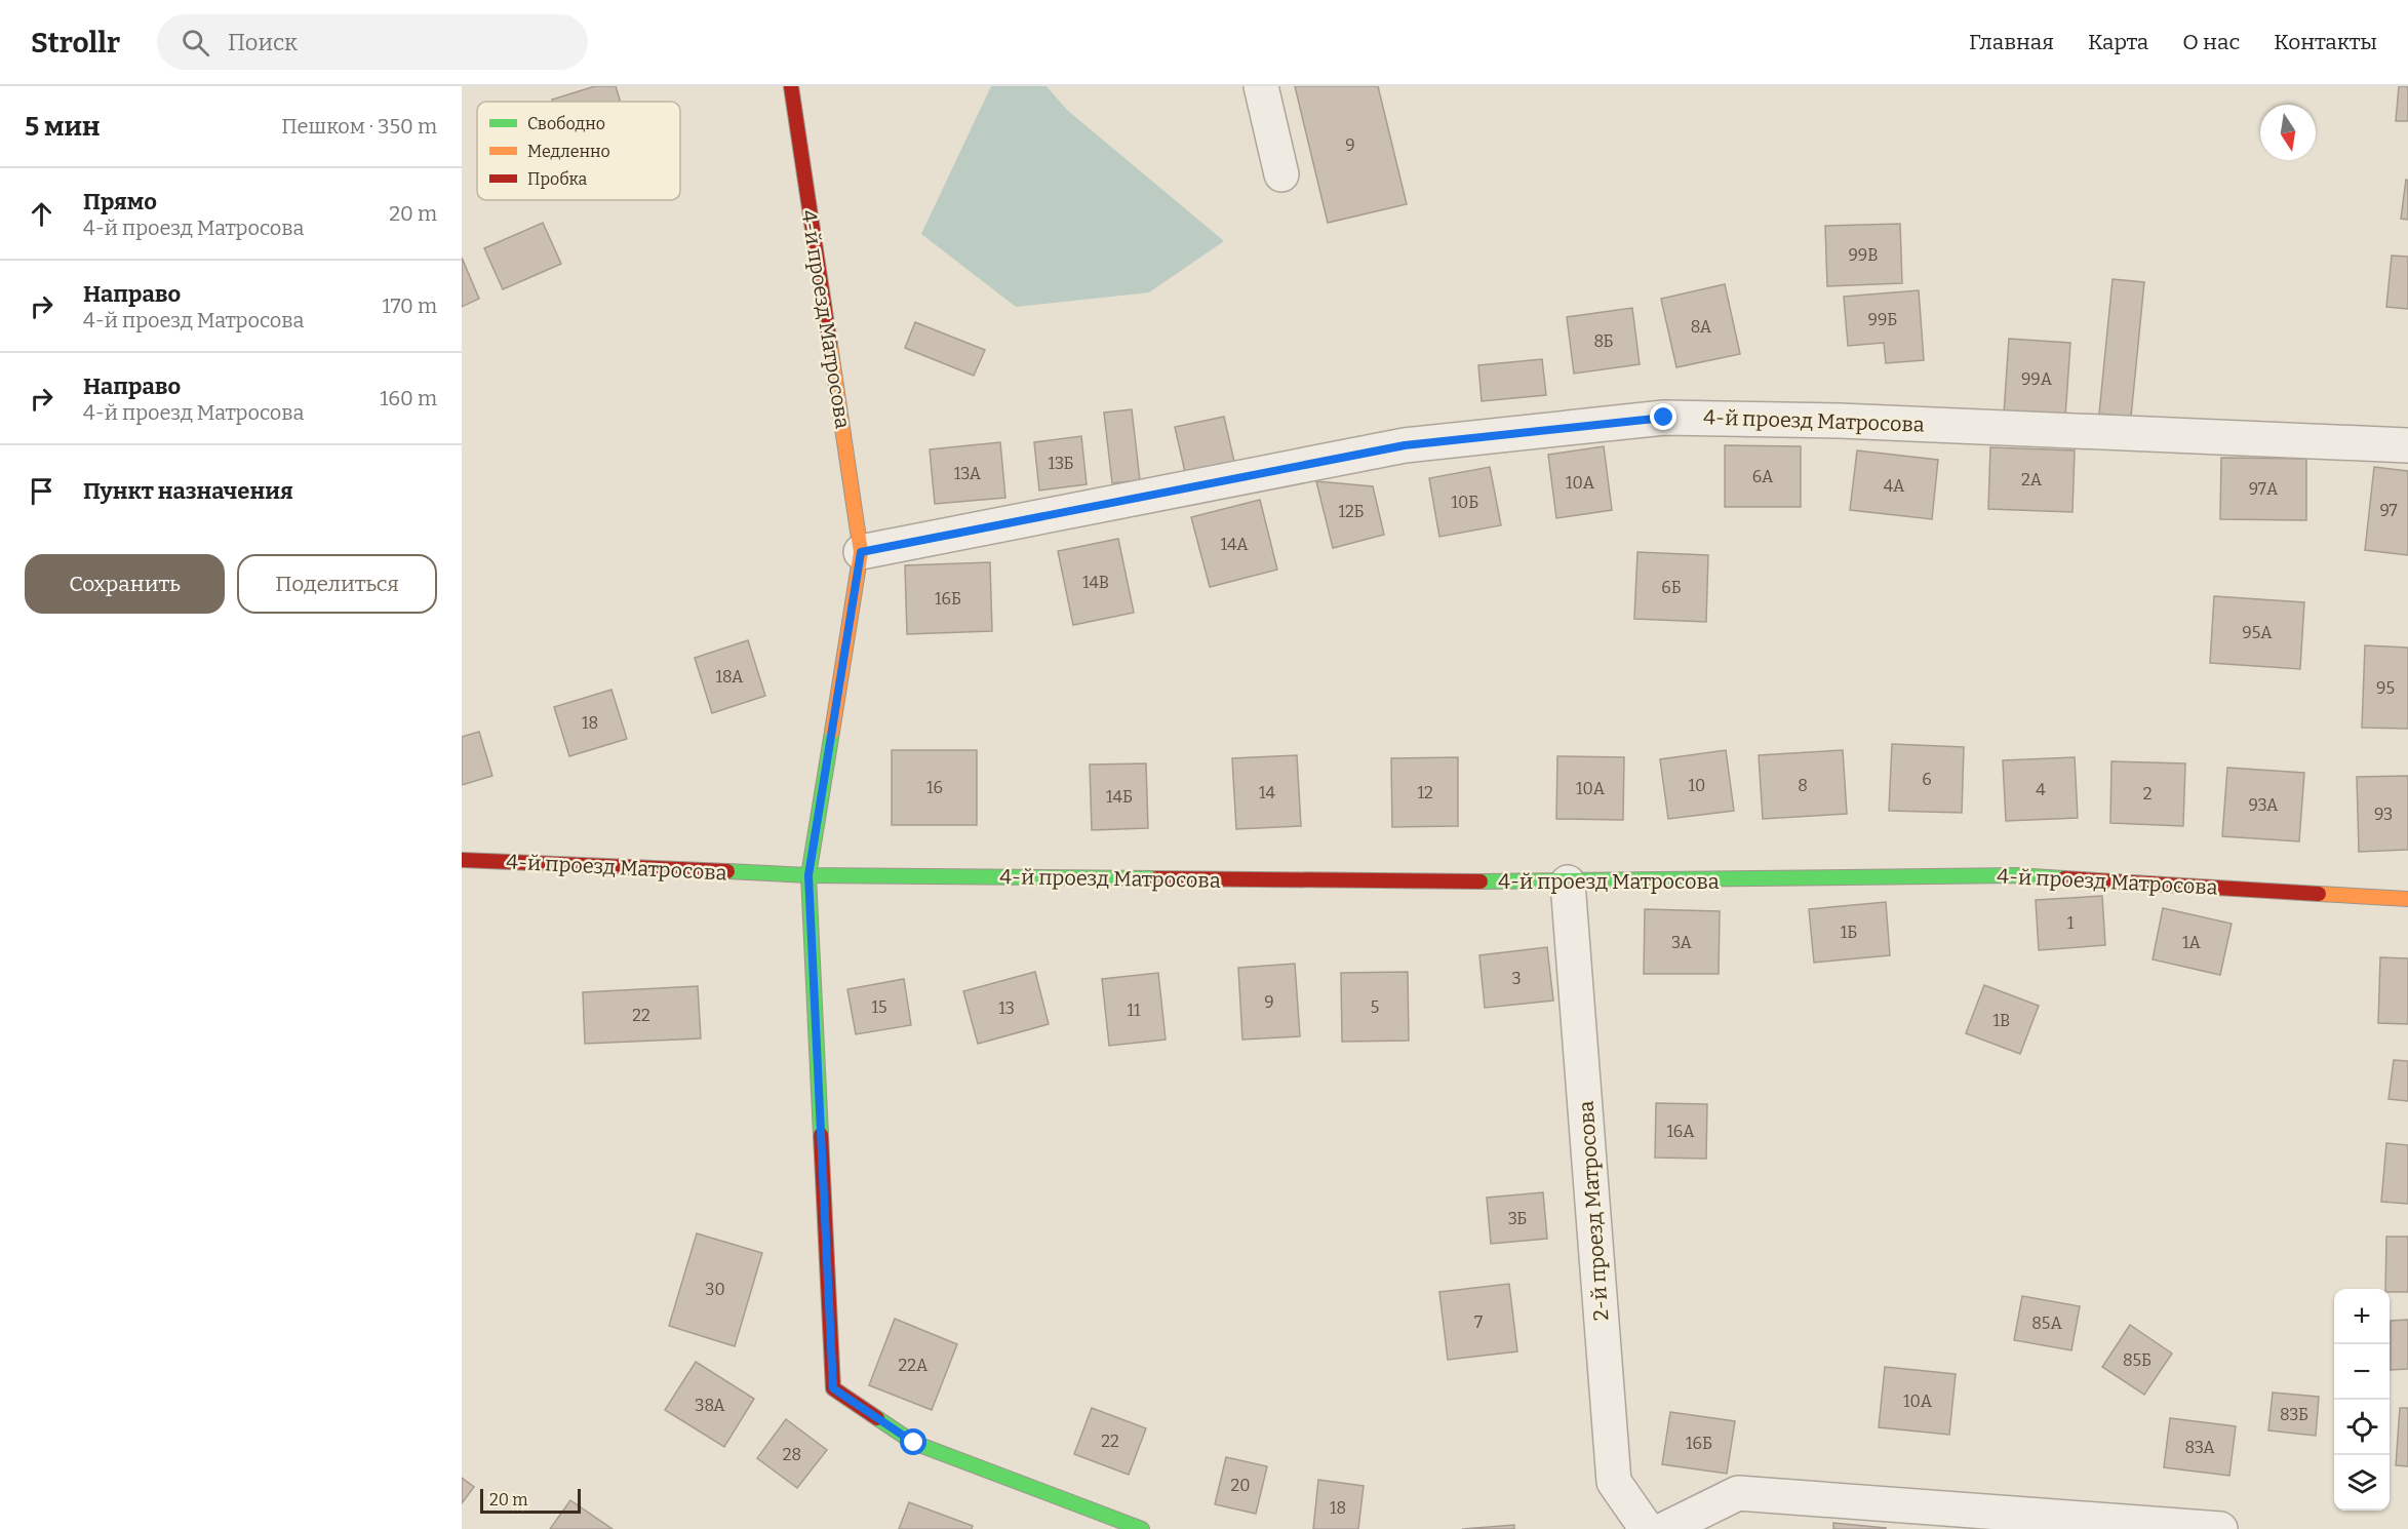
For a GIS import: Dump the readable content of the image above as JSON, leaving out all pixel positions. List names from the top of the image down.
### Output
{
  "streets": {
    "street": ["4-й проезд Матросова", "2-й проезд Матросова"]
  },
  "crossings": [
    ["4-й проезд Матросова", "2-й проезд Матросова"]
  ],
  "house_numbers": [
    "9",
    "99В",
    "99Б",
    "8А",
    "8Б",
    "99А",
    "13Б",
    "13А",
    "6А",
    "2А",
    "10А",
    "4А",
    "97А",
    "10Б",
    "97",
    "12Б",
    "14А",
    "14В",
    "6Б",
    "16Б",
    "95А",
    "18А",
    "95",
    "18",
    "6",
    "10",
    "8",
    "16",
    "10А",
    "4",
    "14",
    "12",
    "2",
    "14Б",
    "93А",
    "93",
    "1",
    "1Б",
    "3А",
    "1А",
    "3",
    "9",
    "15",
    "5",
    "13",
    "11",
    "22",
    "1В",
    "16А",
    "3Б",
    "30",
    "7",
    "85А",
    "85Б",
    "22А",
    "10А",
    "38А",
    "83Б",
    "22",
    "16Б",
    "83А",
    "28",
    "20",
    "18"
  ],
  "legend": ["Свободно", "Медленно", "Пробка"],
  "scale_bar": "20 m",
  "north": "bottom",
  "page": {
    "header": "Strollr",
    "search": "Поиск",
    "nav": [
      "Главная",
      "Карта",
      "О нас",
      "Контакты"
    ],
    "heading": ["5 мин", "Пешком · 350 m"],
    "list": [
      ["Прямо", "4-й проезд Матросова", "20 m"],
      ["Направо", "4-й проезд Матросова", "170 m"],
      ["Направо", "4-й проезд Матросова", "160 m"],
      "Пункт назначения"
    ],
    "buttons": ["Сохранить", "Поделиться"],
    "map_buttons": ["+", "−"],
    "scale": "20 m"
  }
}
